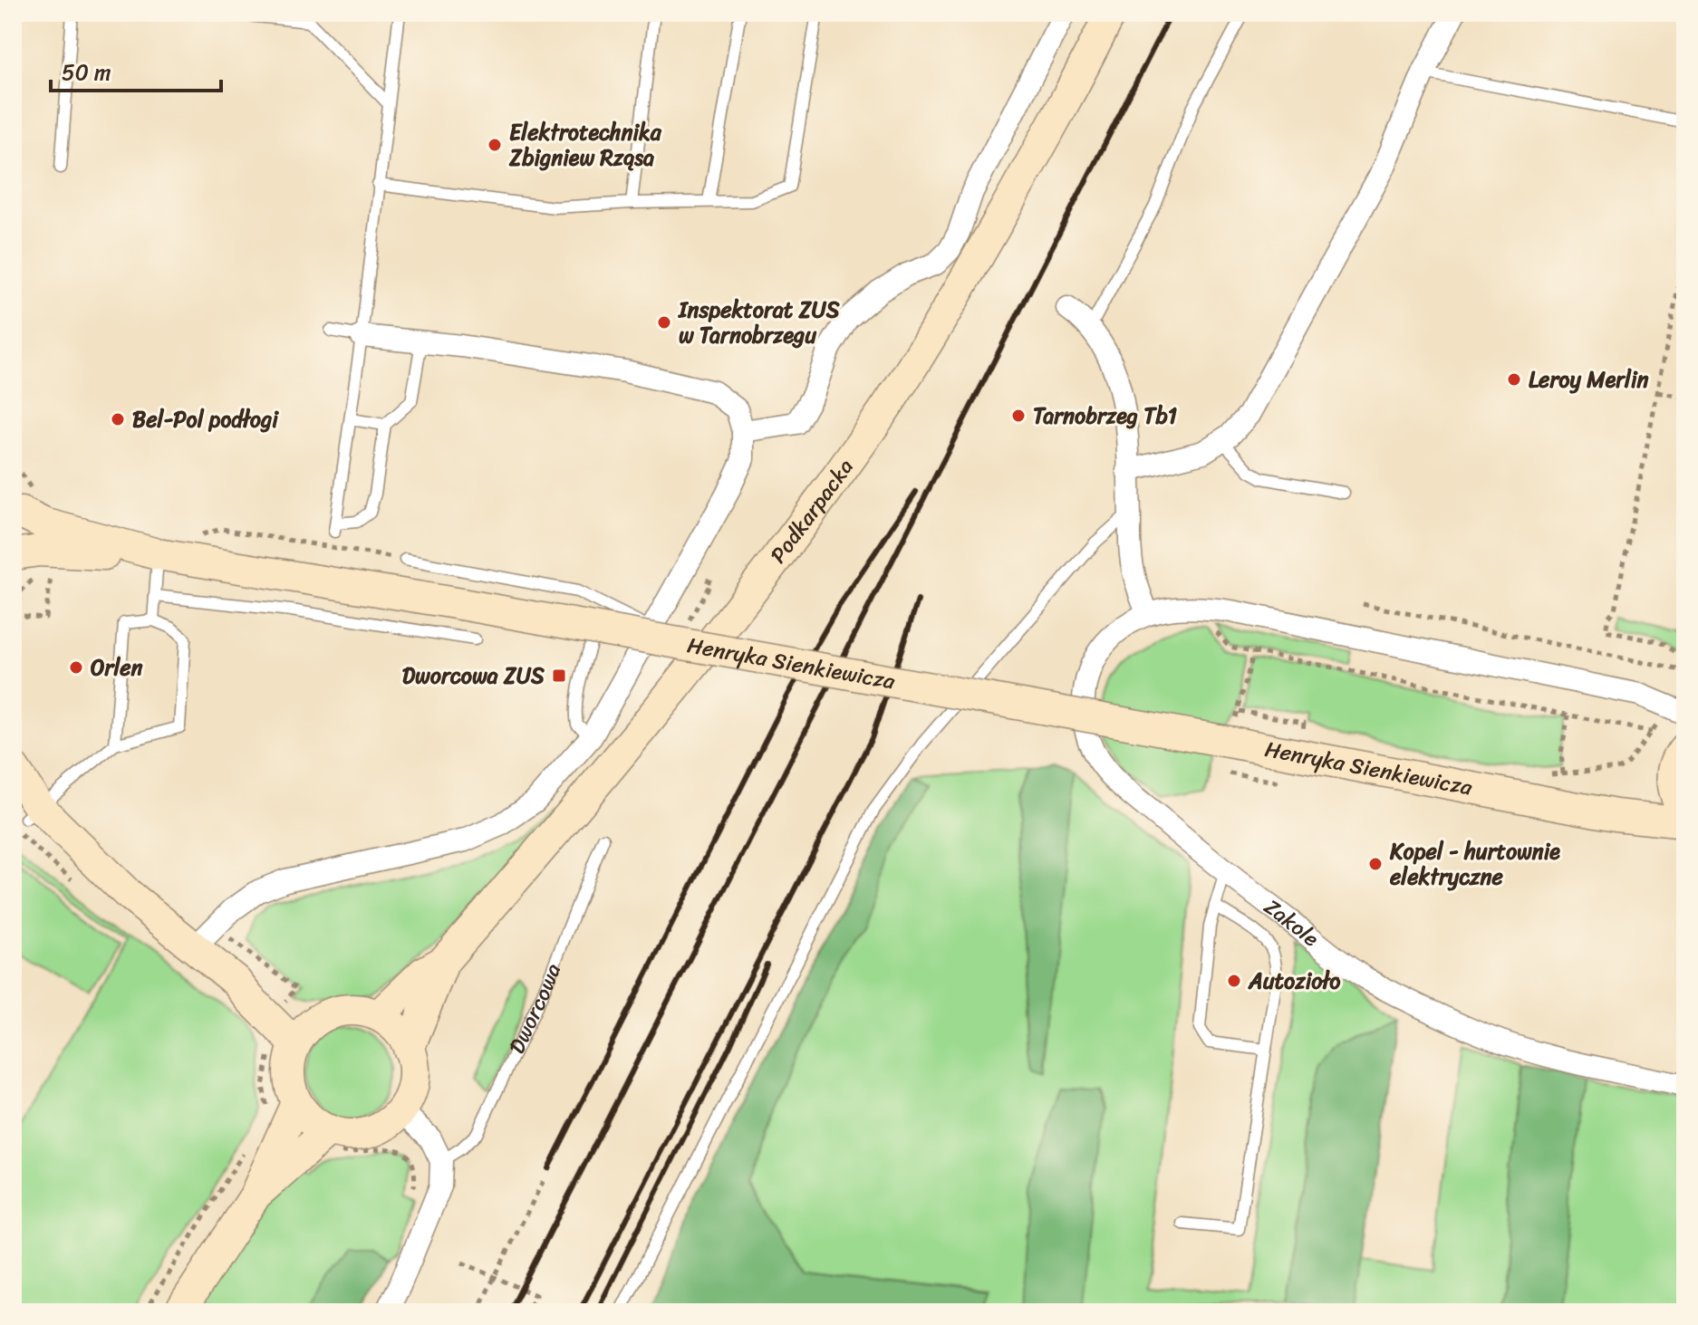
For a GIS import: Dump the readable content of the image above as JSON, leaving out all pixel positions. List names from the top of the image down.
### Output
{
  "streets": {
    "main road": ["Podkarpacka", "Henryka Sienkiewicza"],
    "street": ["Zakole"],
    "lane": ["Dworcowa"]
  },
  "places": {
    "other": [
      "Elektrotechnika Zbigniew Rząsa",
      "Inspektorat ZUS w Tarnobrzegu",
      "Leroy Merlin",
      "Tarnobrzeg Tb1",
      "Bel-Pol podłogi",
      "Orlen",
      "Kopel - hurtownie elektryczne",
      "Autozioło"
    ],
    "transit": ["Dworcowa ZUS"]
  },
  "scale_bar": "50 m"
}
